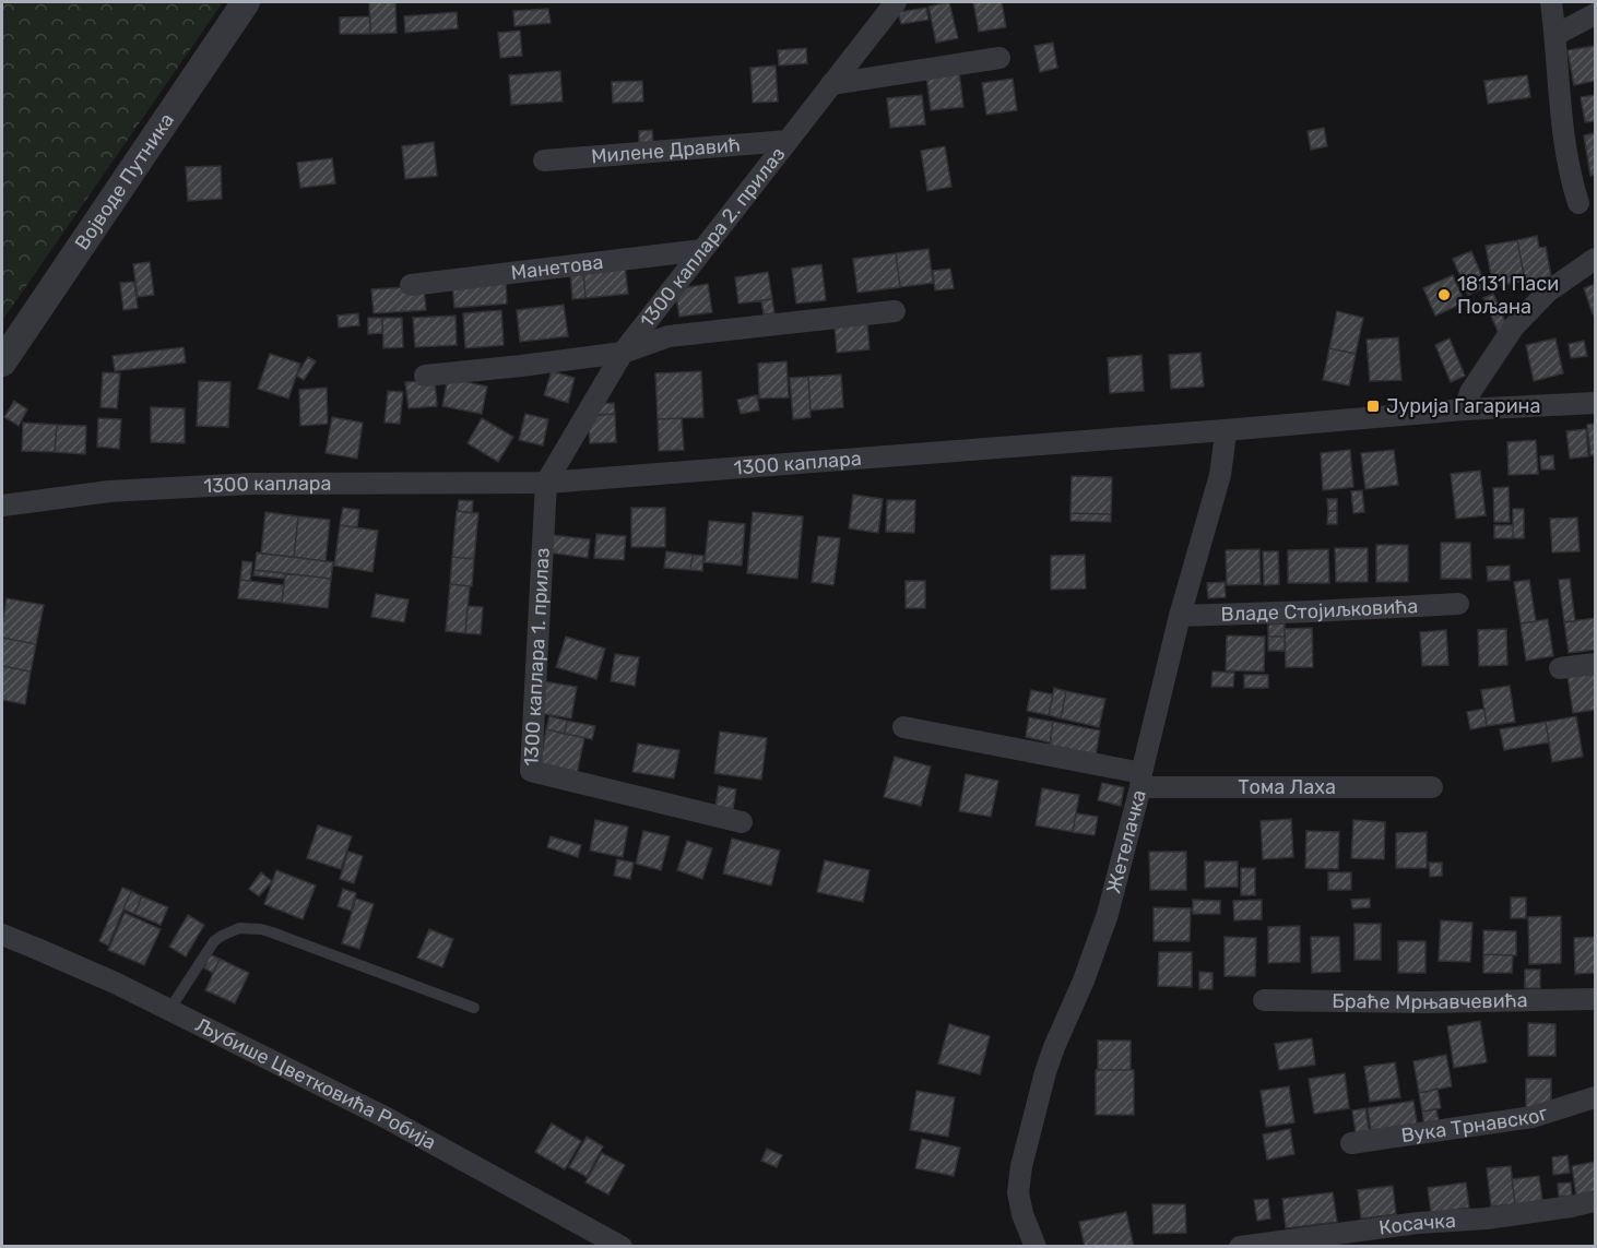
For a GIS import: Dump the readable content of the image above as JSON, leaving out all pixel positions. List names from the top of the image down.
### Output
{
  "streets": {
    "street": [
      "Милене Дравић",
      "Војводе Путника",
      "1300 каплара 2. прилаз",
      "Манетова",
      "1300 каплара",
      "Владе Стојиљковића",
      "1300 каплара 1. прилаз",
      "Тома Лаха",
      "Жетелачка",
      "Браће Мрњавчевића",
      "Љубише Цветковића Робија",
      "Вука Трнавског",
      "Косачка"
    ]
  },
  "crossings": [
    ["Милене Дравић", "1300 каплара 2. прилаз"],
    ["1300 каплара 2. прилаз", "Манетова"],
    ["1300 каплара 2. прилаз", "1300 каплара"],
    ["1300 каплара 2. прилаз", "1300 каплара 1. прилаз"],
    ["1300 каплара", "1300 каплара 1. прилаз"],
    ["1300 каплара", "Жетелачка"],
    ["Владе Стојиљковића", "Жетелачка"],
    ["Тома Лаха", "Жетелачка"]
  ],
  "places": {
    "other": ["18131 Паси Пољана"],
    "transit": ["Јурија Гагарина"]
  }
}
